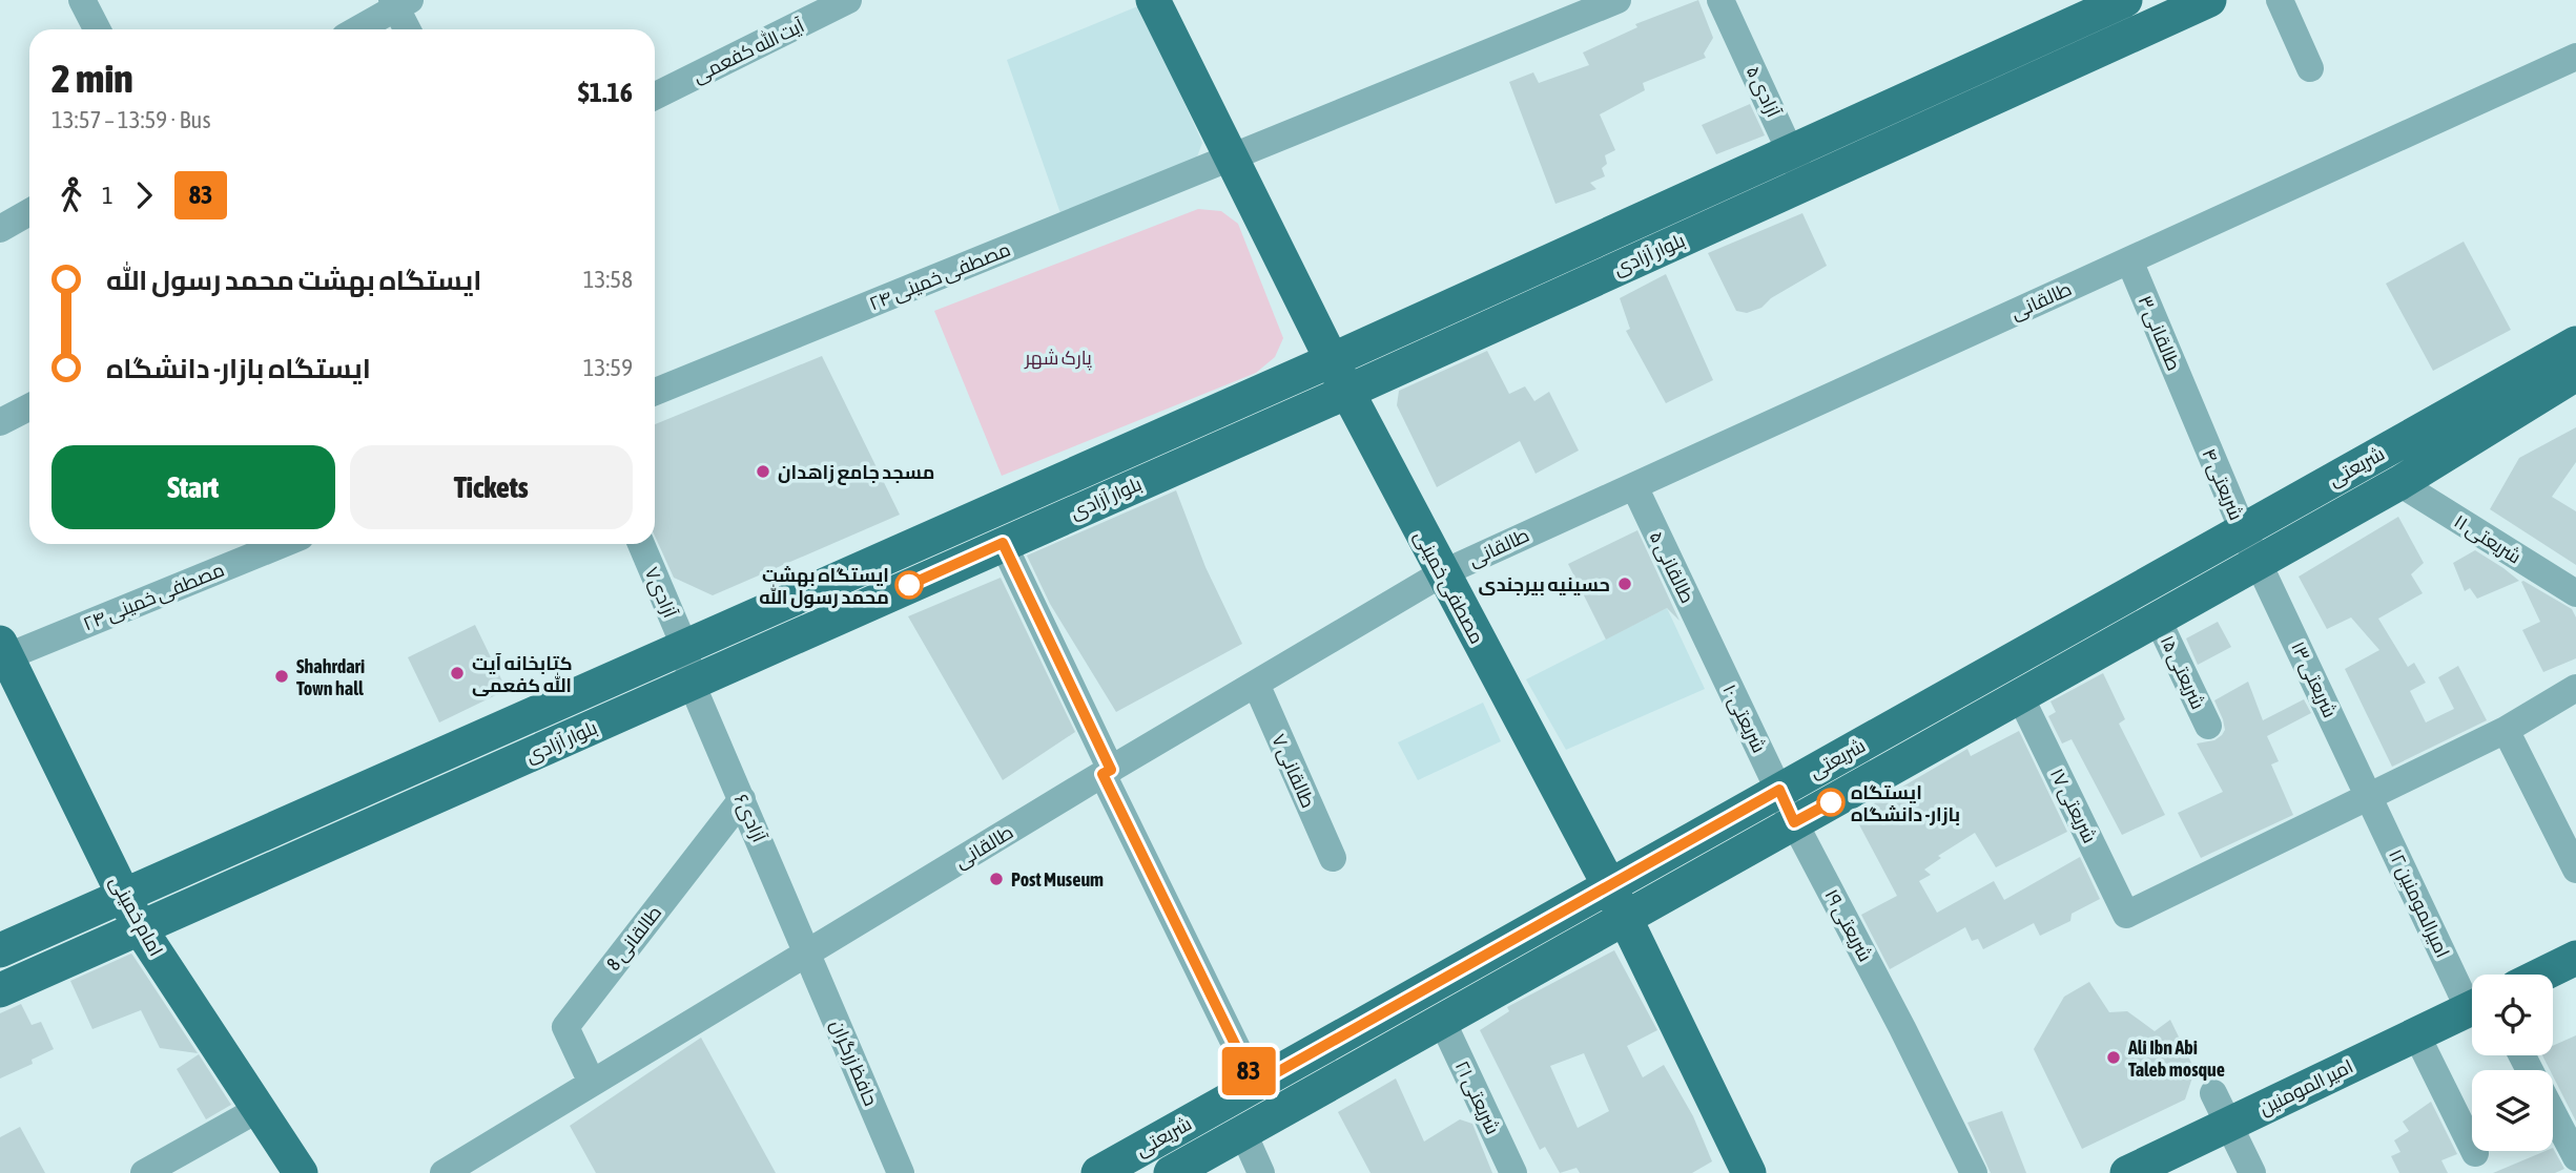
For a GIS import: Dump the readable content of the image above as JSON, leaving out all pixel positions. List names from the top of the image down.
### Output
{
  "streets": {
    "main road": [
      "بلوار آزادی",
      "شریعتی",
      "مصطفی خمینی",
      "امام خمینی",
      "امیر المومنین"
    ],
    "street": [
      "آیت الله کفعمی",
      "آزادی ۵",
      "مصطفی خمینی ۲۴",
      "طالقانی",
      "طالقانی ۳",
      "شریعتی ۴",
      "شریعتی ۱۱",
      "طالقانی ۵",
      "آزادی۷",
      "شریعتی ۱۵",
      "شریعتی ۱۳",
      "شریعتی ۱۰",
      "طالقانی ۷",
      "شریعتی ۱۷",
      "آزادی۶",
      "امیرالمومنین ۱۲",
      "شریعتی ۱۹",
      "طالقانی 8",
      "حافظ زرگران",
      "شریعتی ۲۱"
    ]
  },
  "crossings": [
    ["آزادی ۵", "بلوار آزادی"],
    ["بلوار آزادی", "مصطفی خمینی"],
    ["بلوار آزادی", "آزادی۷"],
    ["بلوار آزادی", "آزادی۶"],
    ["بلوار آزادی", "امام خمینی"],
    ["مصطفی خمینی ۲۴", "مصطفی خمینی"],
    ["مصطفی خمینی ۲۴", "امام خمینی"],
    ["طالقانی", "طالقانی ۳"],
    ["طالقانی", "طالقانی ۵"],
    ["طالقانی", "مصطفی خمینی"],
    ["طالقانی", "طالقانی ۷"],
    ["طالقانی", "آزادی۶"],
    ["طالقانی", "طالقانی 8"],
    ["طالقانی", "حافظ زرگران"],
    ["طالقانی ۳", "شریعتی ۴"],
    ["شریعتی", "شریعتی ۴"],
    ["شریعتی", "شریعتی ۱۱"],
    ["شریعتی", "مصطفی خمینی"],
    ["شریعتی", "شریعتی ۱۵"],
    ["شریعتی", "شریعتی ۱۳"],
    ["شریعتی", "شریعتی ۱۰"],
    ["شریعتی", "شریعتی ۱۷"],
    ["شریعتی", "شریعتی ۱۹"],
    ["شریعتی", "شریعتی ۲۱"],
    ["شریعتی ۴", "شریعتی ۱۳"],
    ["طالقانی ۵", "شریعتی ۱۰"],
    ["آزادی۷", "آزادی۶"],
    ["شریعتی ۱۳", "شریعتی ۱۷"],
    ["شریعتی ۱۳", "امیرالمومنین ۱۲"],
    ["شریعتی ۱۰", "شریعتی ۱۹"],
    ["شریعتی ۱۷", "امیرالمومنین ۱۲"],
    ["آزادی۶", "طالقانی 8"],
    ["آزادی۶", "حافظ زرگران"]
  ],
  "parks": ["پارک شهر"],
  "places": [
    "مسجد جامع زاهدان",
    "حسینیه بیرجندی",
    "ایستگاه بهشت محمد رسول الله",
    "کتابخانه آیت الله کفعمی",
    "Shahrdari Town hall",
    "ایستگاه بازار- دانشگاه",
    "Post Museum",
    "Ali Ibn Abi Taleb mosque"
  ],
  "lines": ["bus line 83"],
  "page": {
    "on_map": "83",
    "heading": ["2 min", "13:57 – 13:59 · Bus", "$1.16"],
    "legs": ["1", "83"],
    "list": [
      {
        "name": "ایستگاه بهشت محمد رسول الله",
        "value": "13:58"
      },
      {
        "name": "ایستگاه بازار- دانشگاه",
        "value": "13:59"
      }
    ],
    "buttons": ["Start", "Tickets"]
  }
}
